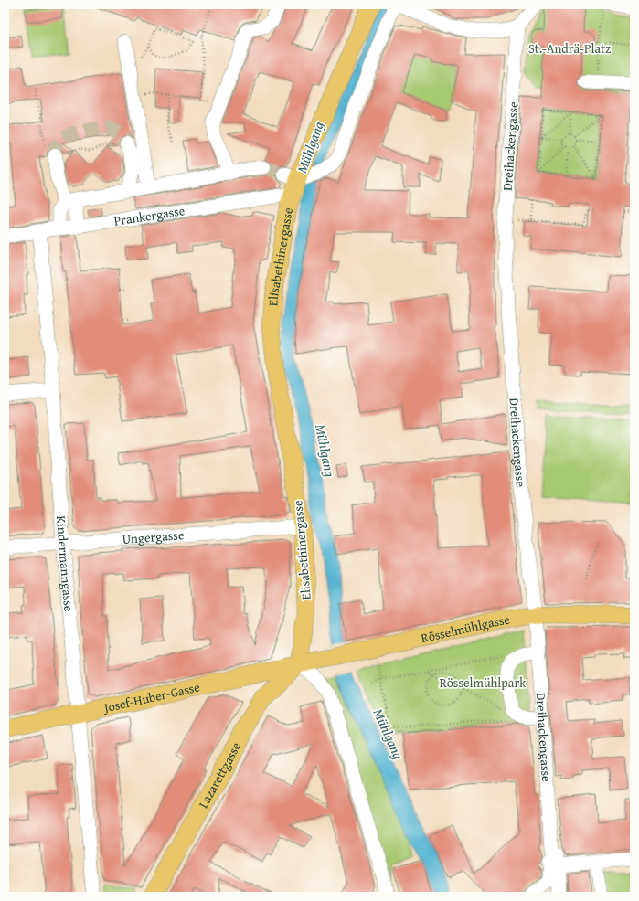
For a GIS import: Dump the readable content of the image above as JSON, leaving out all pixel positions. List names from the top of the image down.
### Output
{
  "streets": {
    "main road": [
      "Elisabethinergasse",
      "Rösselmühlgasse",
      "Josef-Huber-Gasse",
      "Lazarettgasse"
    ],
    "street": [
      "Dreihackengasse",
      "Prankergasse",
      "Ungergasse",
      "Kindermanngasse"
    ]
  },
  "crossings": [
    ["Dreihackengasse", "Rösselmühlgasse"],
    ["Prankergasse", "Elisabethinergasse"],
    ["Prankergasse", "Kindermanngasse"],
    ["Elisabethinergasse", "Ungergasse"],
    ["Elisabethinergasse", "Rösselmühlgasse"],
    ["Elisabethinergasse", "Josef-Huber-Gasse"],
    ["Elisabethinergasse", "Lazarettgasse"],
    ["Ungergasse", "Kindermanngasse"],
    ["Kindermanngasse", "Josef-Huber-Gasse"],
    ["Rösselmühlgasse", "Josef-Huber-Gasse"],
    ["Rösselmühlgasse", "Lazarettgasse"],
    ["Josef-Huber-Gasse", "Lazarettgasse"]
  ],
  "water": ["Mühlgang"],
  "parks": ["St.-Andrä-Platz", "Rösselmühlpark"]
}
